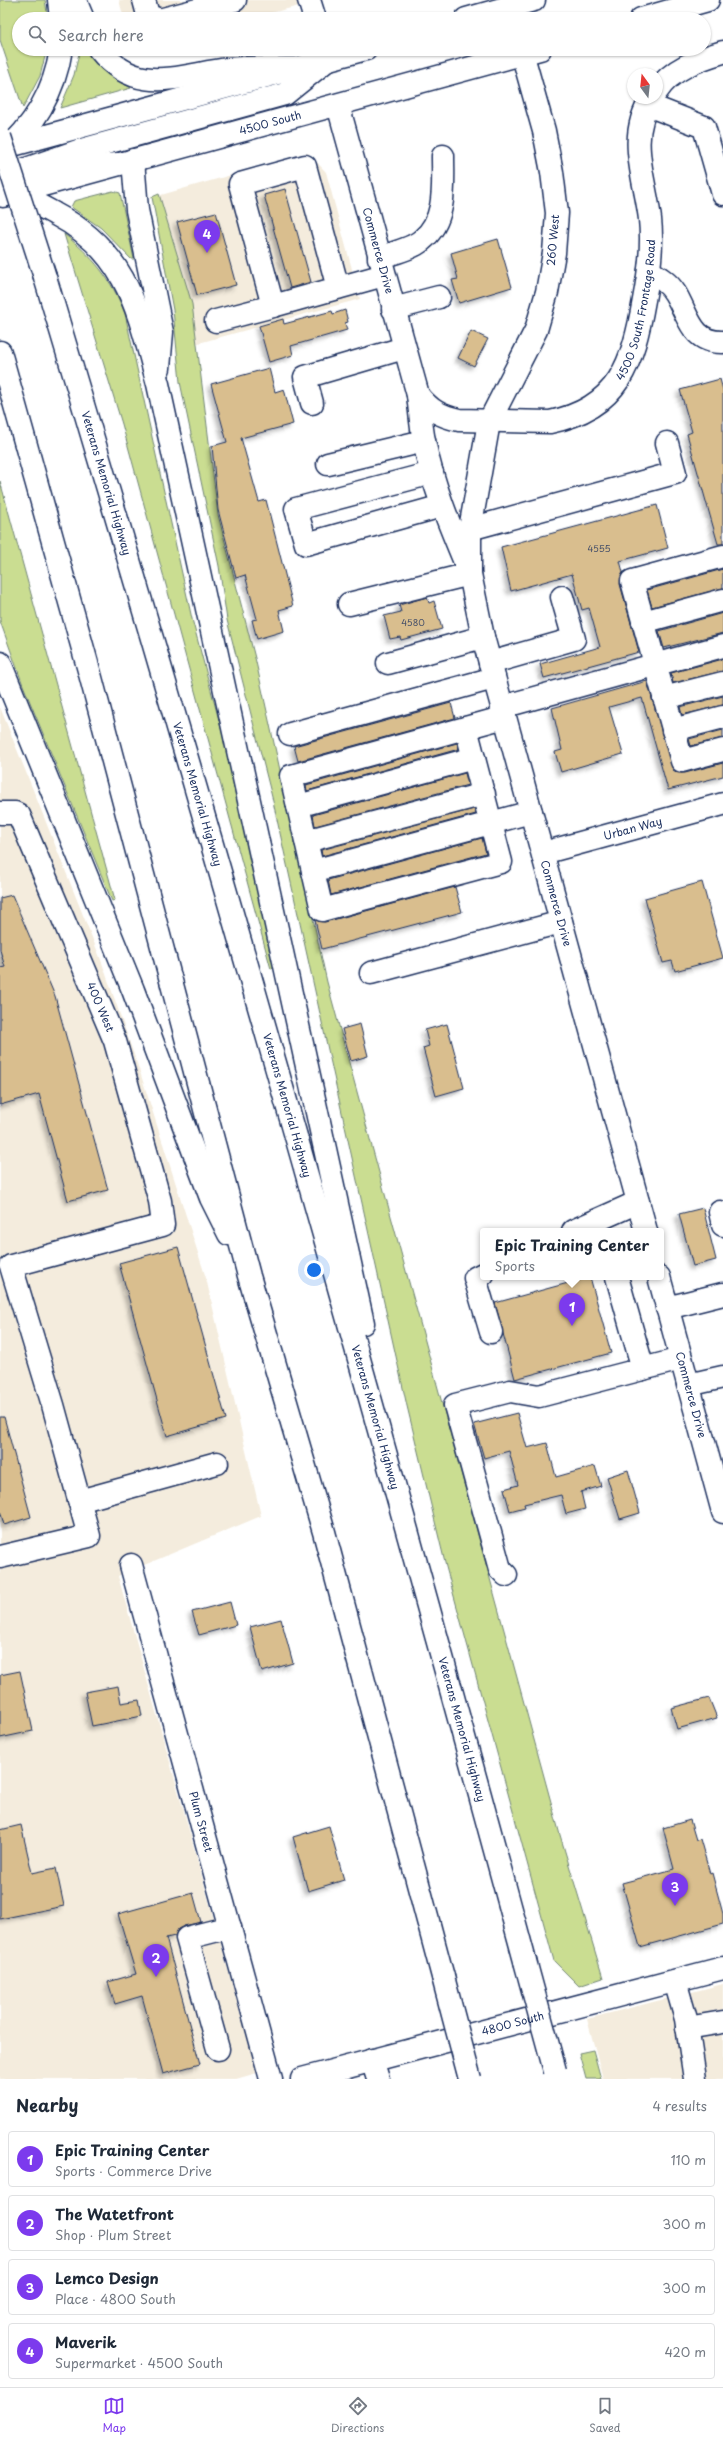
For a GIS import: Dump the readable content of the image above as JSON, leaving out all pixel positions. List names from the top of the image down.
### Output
{
  "streets": {
    "main road": [
      "4500 South",
      "260 West",
      "Commerce Drive",
      "4500 South Frontage Road",
      "Veterans Memorial Highway",
      "Urban Way",
      "400 West",
      "Plum Street",
      "4800 South"
    ]
  },
  "crossings": [
    ["4500 South", "Commerce Drive"],
    ["260 West", "Commerce Drive"],
    ["260 West", "4500 South Frontage Road"],
    ["Commerce Drive", "4500 South Frontage Road"],
    ["Commerce Drive", "Urban Way"]
  ],
  "house_numbers": ["4555", "4580"],
  "north": "top",
  "page": {
    "search": "Search here",
    "pins": [
      "4",
      "1",
      "3",
      "2"
    ],
    "popup": ["Epic Training Center", "Sports"],
    "heading": ["Nearby", "4 results"],
    "list": [
      {
        "mark": "1",
        "name": "Epic Training Center",
        "note": "Sports · Commerce Drive",
        "value": "110 m"
      },
      {
        "mark": "2",
        "name": "The Watetfront",
        "note": "Shop · Plum Street",
        "value": "300 m"
      },
      {
        "mark": "3",
        "name": "Lemco Design",
        "note": "Place · 4800 South",
        "value": "300 m"
      },
      {
        "mark": "4",
        "name": "Maverik",
        "note": "Supermarket · 4500 South",
        "value": "420 m"
      }
    ],
    "nav": ["Map", "Directions", "Saved"]
  }
}
